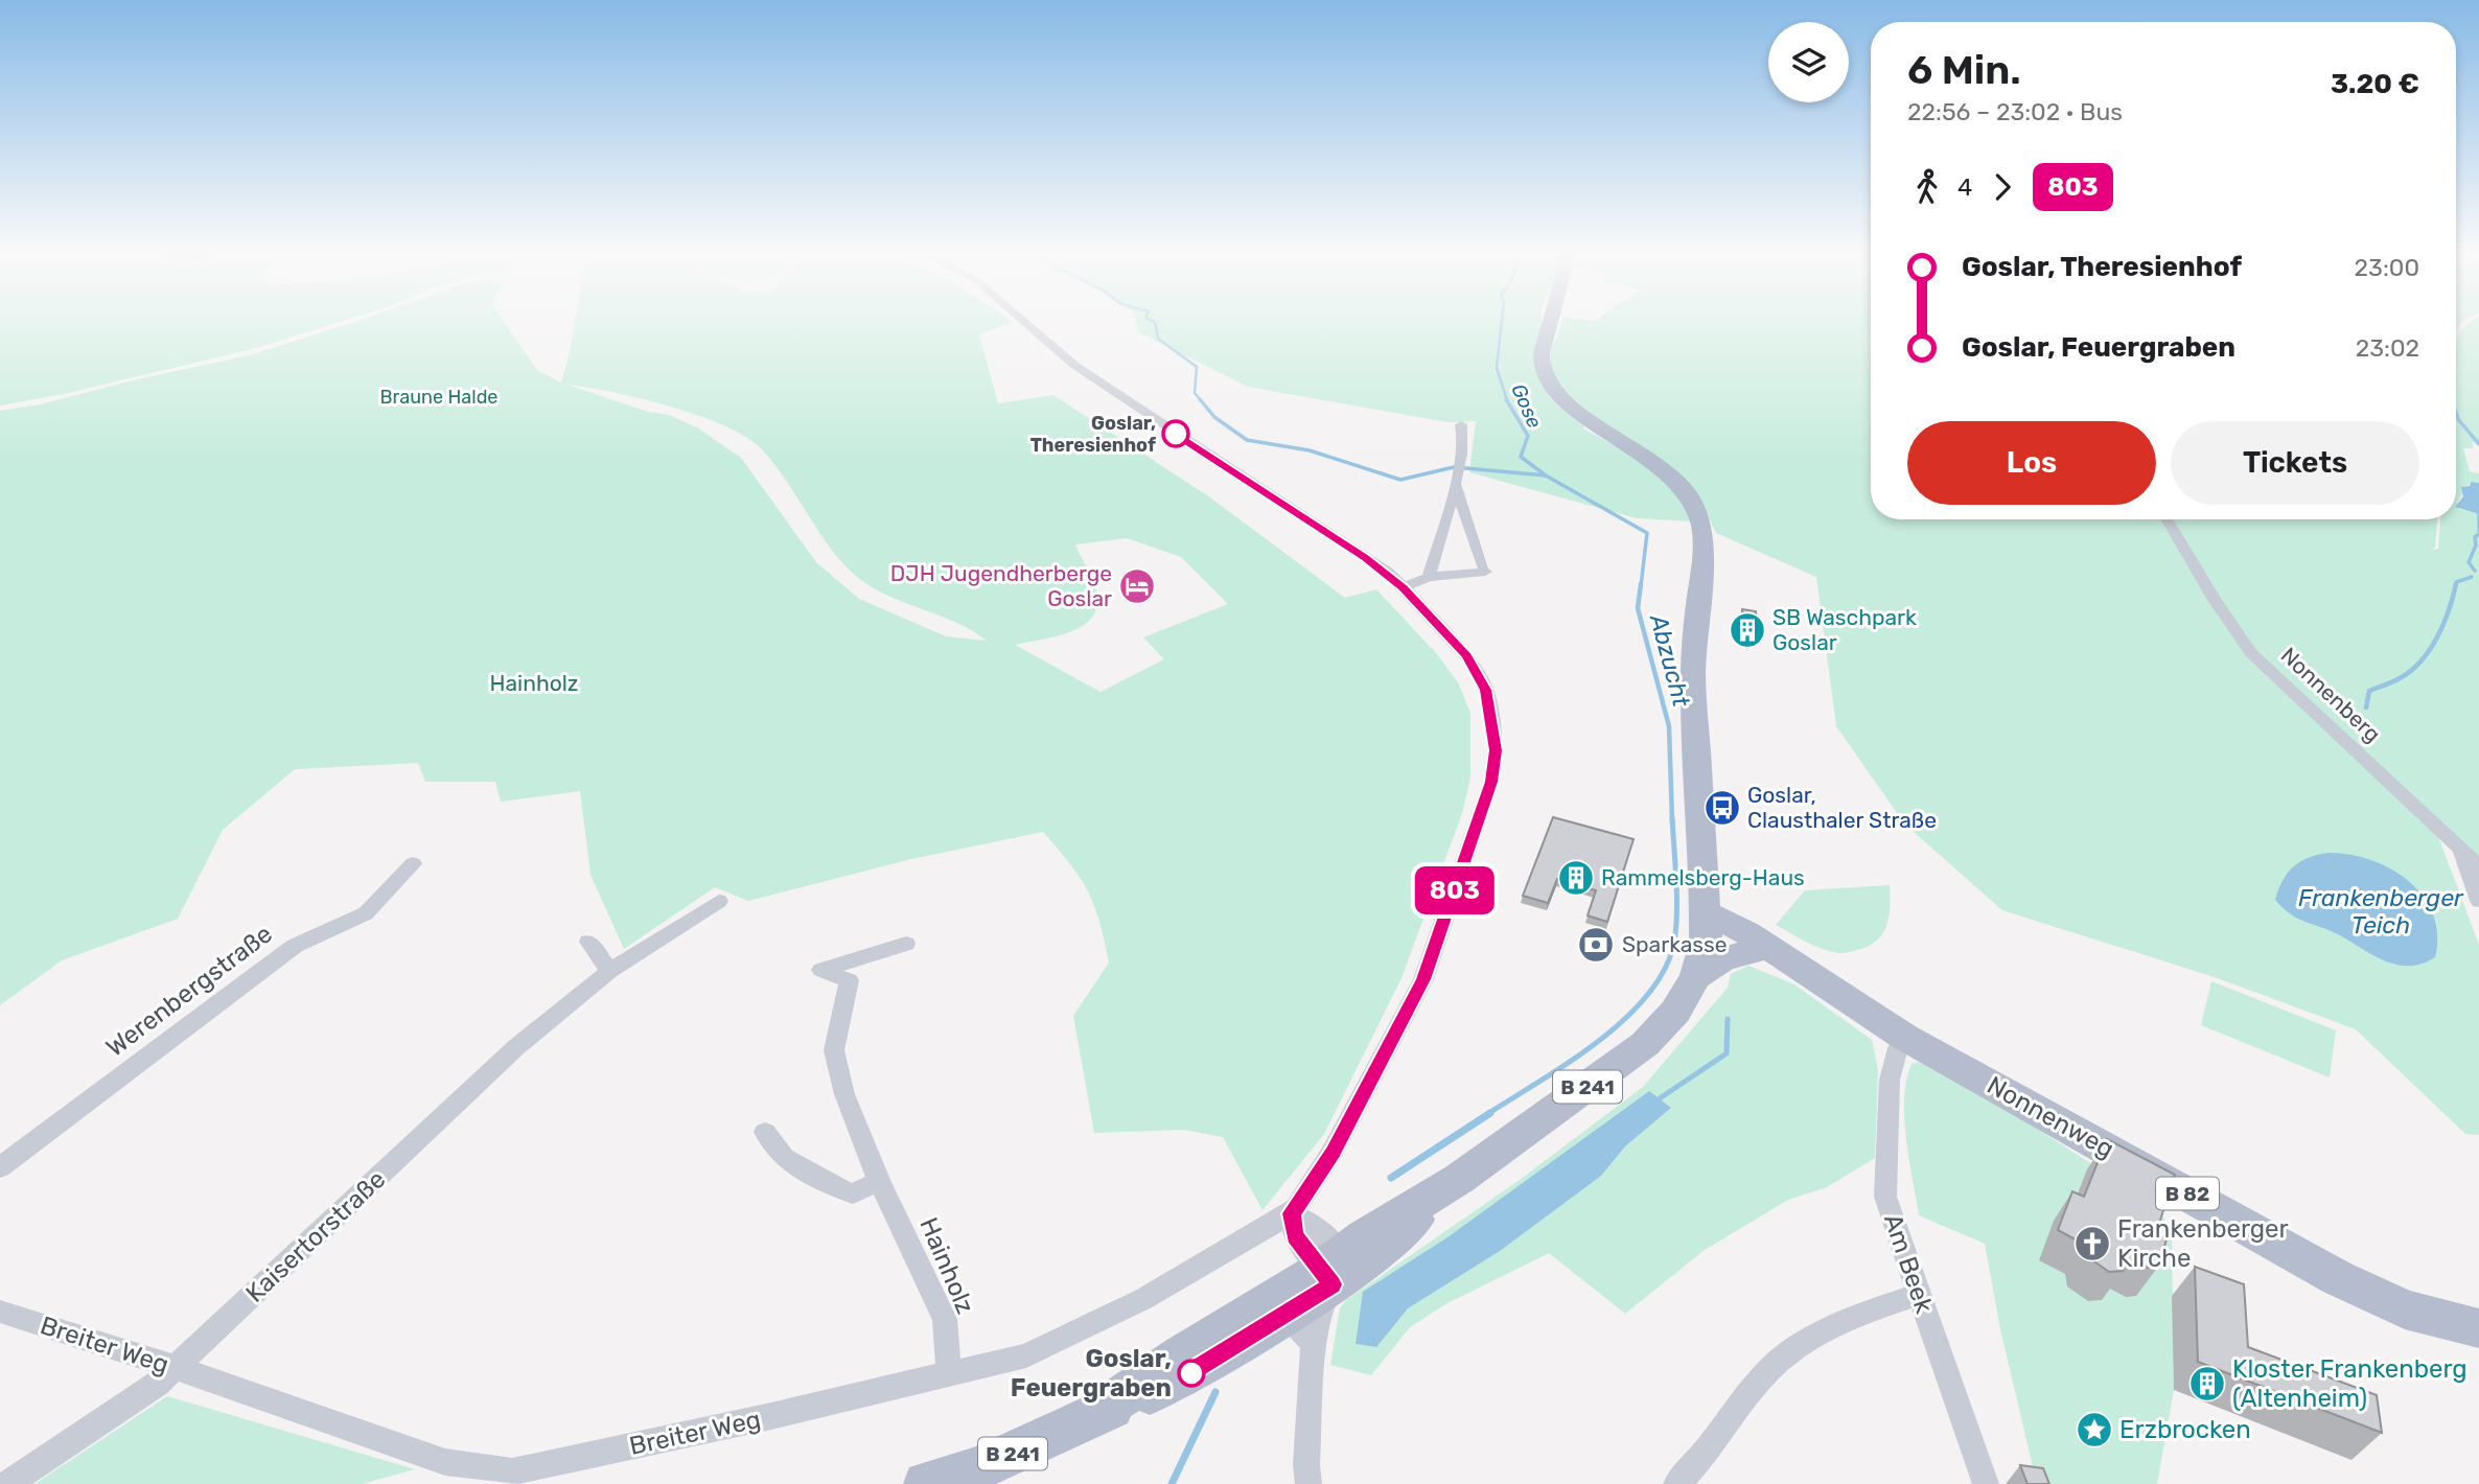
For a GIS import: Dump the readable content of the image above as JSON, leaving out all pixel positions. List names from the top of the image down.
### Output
{
  "streets": {
    "main road": ["B 241", "Nonnenweg", "B 82"],
    "street": [
      "Nonnenberg",
      "Werenbergstraße",
      "Kaisertorstraße",
      "Am Beek",
      "Hainholz",
      "Breiter Weg"
    ]
  },
  "crossings": [
    ["B 241", "Nonnenweg"],
    ["Nonnenweg", "Am Beek"],
    ["Kaisertorstraße", "Breiter Weg"],
    ["Hainholz", "Breiter Weg"]
  ],
  "water": ["Gose", "Abzucht", "Frankenberger Teich"],
  "parks": ["Braune Halde", "Hainholz"],
  "places": {
    "other": ["Goslar, Theresienhof", "Goslar, Feuergraben"],
    "hotel": ["DJH Jugendherberge Goslar"],
    "building": ["SB Waschpark Goslar", "Rammelsberg-Haus", "Kloster Frankenberg (Altenheim)"],
    "bus stop": ["Goslar, Clausthaler Straße"],
    "bank": ["Sparkasse"],
    "church": ["Frankenberger Kirche"],
    "place": ["Erzbrocken"]
  },
  "lines": ["bus line 803"],
  "page": {
    "on_map": "803",
    "heading": ["6 Min.", "22:56 – 23:02 · Bus", "3.20 €"],
    "legs": ["4", "803"],
    "list": [
      {
        "name": "Goslar, Theresienhof",
        "value": "23:00"
      },
      {
        "name": "Goslar, Feuergraben",
        "value": "23:02"
      }
    ],
    "buttons": ["Los", "Tickets"]
  }
}
